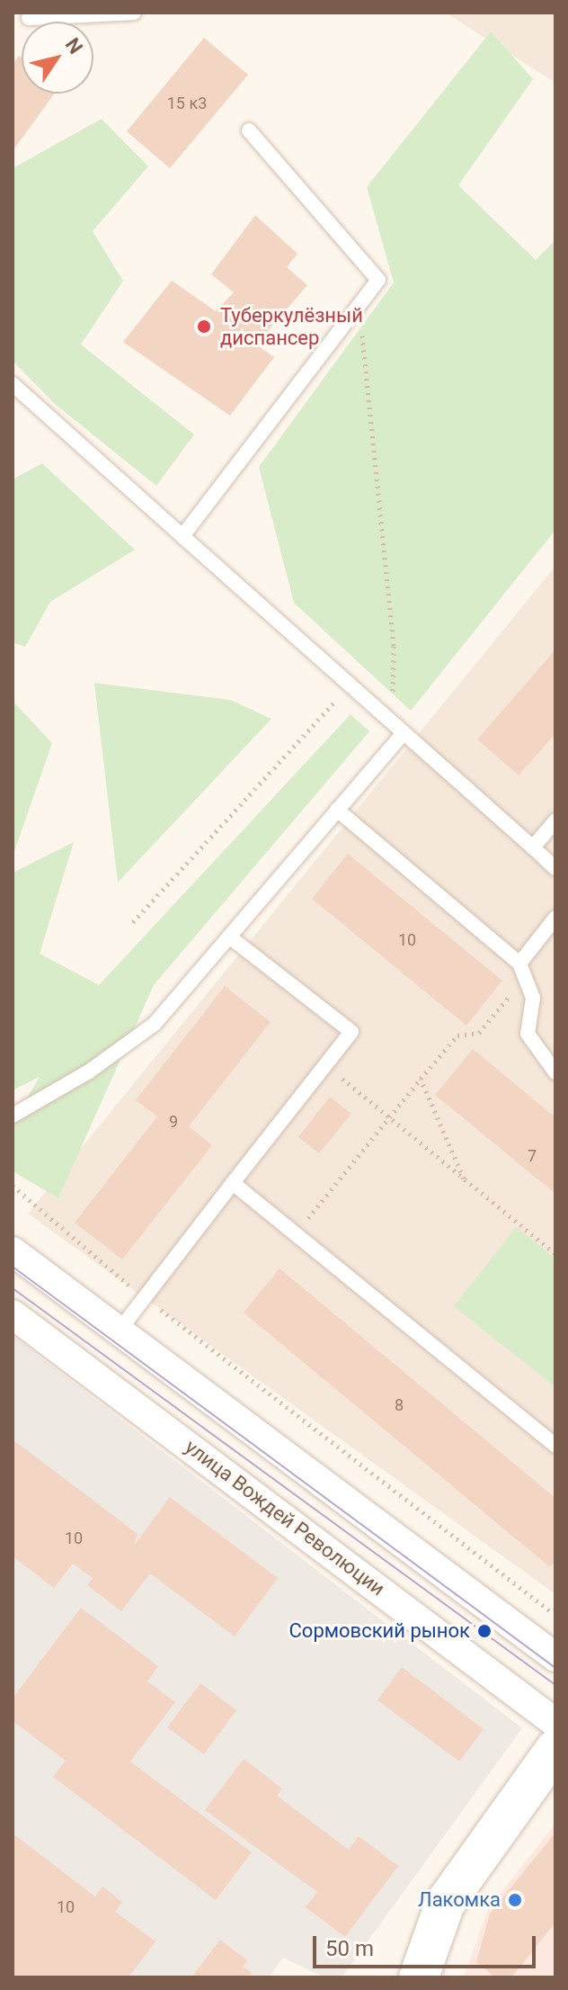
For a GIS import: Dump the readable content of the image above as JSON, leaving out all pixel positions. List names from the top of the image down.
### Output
{
  "streets": {
    "street": ["улица Вождей Революции"]
  },
  "places": ["Туберкулёзный диспансер", "Сормовский рынок", "Лакомка"],
  "house_numbers": [
    "15 к3",
    "10",
    "9",
    "7",
    "8",
    "10",
    "10"
  ],
  "scale_bar": "50 m",
  "north": "top right"
}
